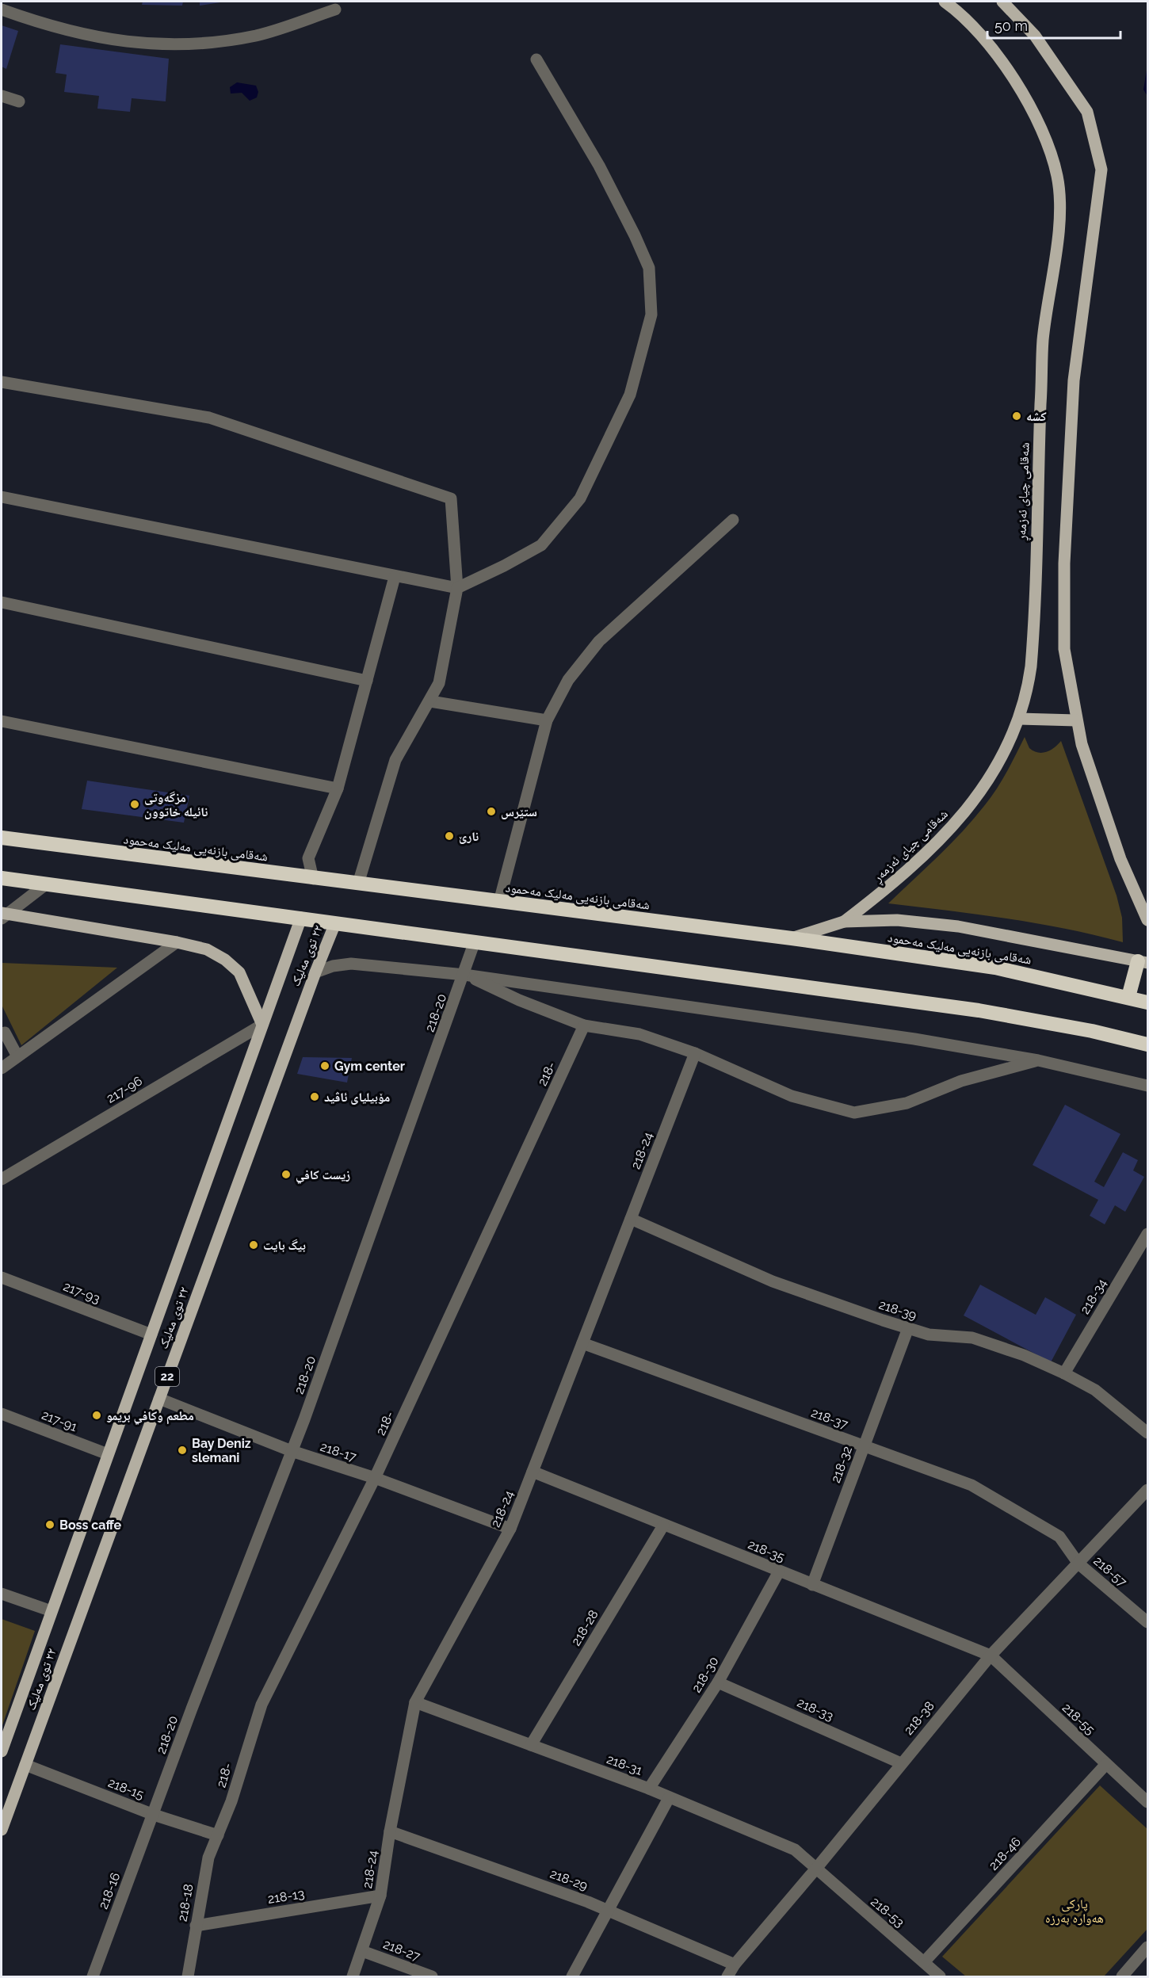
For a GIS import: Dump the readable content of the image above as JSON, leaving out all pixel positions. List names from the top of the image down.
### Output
{
  "streets": {
    "highway": ["شەقامی بازنەیی مەلیک مەحمود"],
    "main road": ["شەقامی چیای ئەزمەڕ", "٢٢ توی مەلیک", "22"],
    "street": [
      "218-20",
      "218-",
      "217-96",
      "218-24",
      "217-93",
      "218-34",
      "218-39",
      "218-37",
      "217-91",
      "218-17",
      "218-32",
      "218-35",
      "218-57",
      "218-28",
      "218-30",
      "218-33",
      "218-38",
      "218-55",
      "218-31",
      "218-15",
      "218-46",
      "218-29",
      "218-16",
      "218-13",
      "218-18",
      "218-53",
      "218-27"
    ]
  },
  "crossings": [
    ["٢٢ توی مەلیک", "217-96"],
    ["٢٢ توی مەلیک", "217-93"],
    ["٢٢ توی مەلیک", "217-91"],
    ["٢٢ توی مەلیک", "218-17"],
    ["٢٢ توی مەلیک", "218-15"],
    ["218-20", "218-17"],
    ["218-20", "218-15"],
    ["218-20", "218-16"],
    ["218-", "218-17"],
    ["218-", "218-15"],
    ["218-", "218-18"],
    ["218-24", "218-39"],
    ["218-24", "218-37"],
    ["218-24", "218-17"],
    ["218-24", "218-35"],
    ["218-24", "218-31"],
    ["218-24", "218-29"],
    ["218-24", "218-13"],
    ["218-24", "218-27"],
    ["218-34", "218-39"],
    ["218-39", "218-32"],
    ["218-37", "218-32"],
    ["218-37", "218-57"],
    ["218-32", "218-35"],
    ["218-35", "218-28"],
    ["218-35", "218-30"],
    ["218-35", "218-38"],
    ["218-35", "218-55"],
    ["218-57", "218-38"],
    ["218-28", "218-31"],
    ["218-30", "218-33"],
    ["218-30", "218-31"],
    ["218-33", "218-38"],
    ["218-38", "218-55"],
    ["218-38", "218-31"],
    ["218-38", "218-29"],
    ["218-38", "218-53"],
    ["218-55", "218-46"],
    ["218-31", "218-53"],
    ["218-15", "218-16"],
    ["218-15", "218-18"],
    ["218-46", "218-53"],
    ["218-13", "218-18"]
  ],
  "parks": ["پارکی هەوارە بەرزە"],
  "places": [
    "كشه",
    "مزگەوتی نائیلە خاتوون",
    "ستێرس",
    "نارێ",
    "Gym center",
    "مۆبیلیای ئاڤید",
    "زيست كافي",
    "بیگ بایت",
    "مطعم وكافي بريمو",
    "Bay Deniz slemani",
    "Boss caffe"
  ],
  "scale_bar": "50 m"
}
